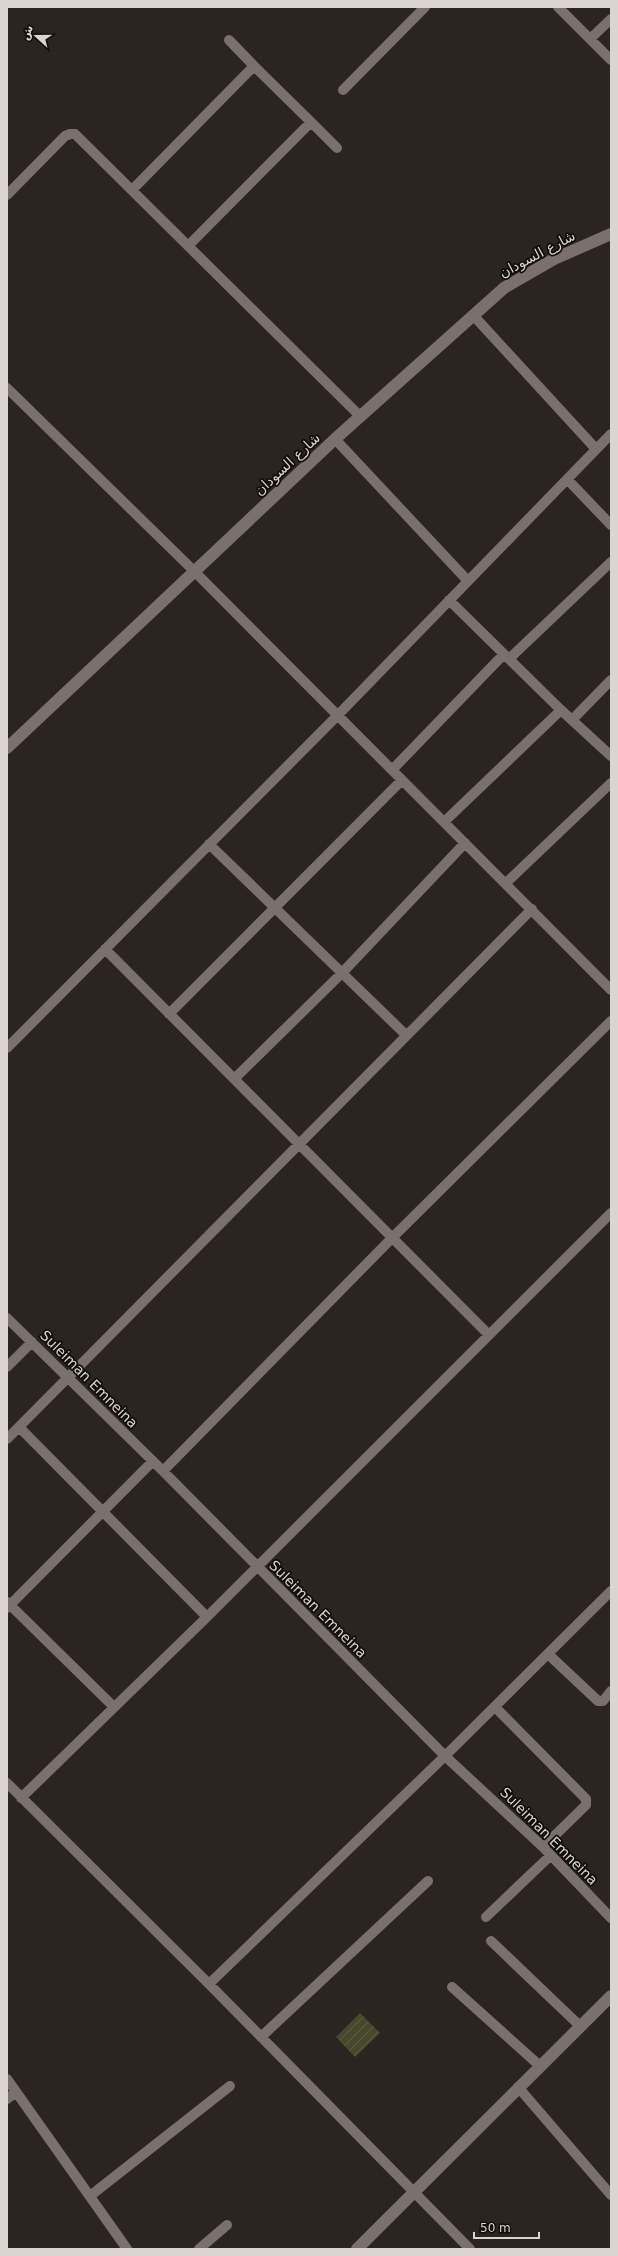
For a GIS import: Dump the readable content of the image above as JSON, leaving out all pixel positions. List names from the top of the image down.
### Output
{
  "streets": {
    "main road": ["شارع السودان"],
    "street": ["Suleiman Emneina"]
  },
  "scale_bar": "50 m",
  "north": "left"
}
